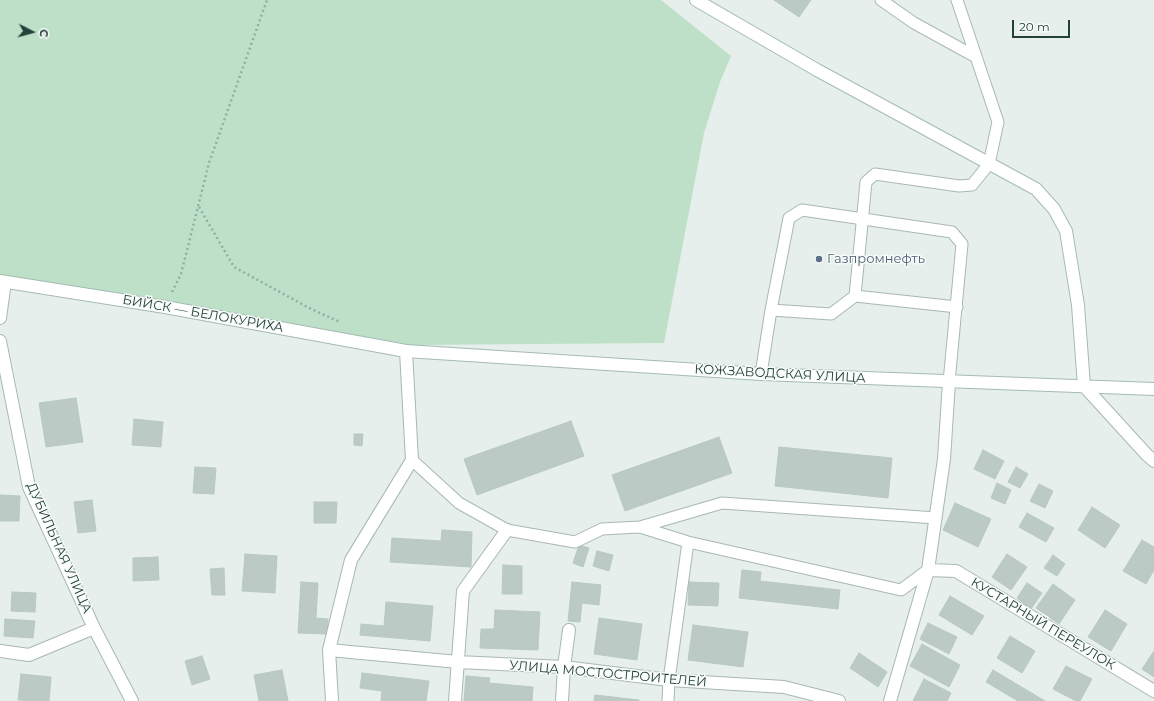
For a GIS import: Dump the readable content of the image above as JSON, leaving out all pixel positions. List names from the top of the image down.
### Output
{
  "streets": {
    "street": [
      "БИЙСК — БЕЛОКУРИХА",
      "КОЖЗАВОДСКАЯ УЛИЦА",
      "ДУБИЛЬНАЯ УЛИЦА",
      "КУСТАРНЫЙ ПЕРЕУЛОК",
      "УЛИЦА МОСТОСТРОИТЕЛЕЙ"
    ]
  },
  "crossings": [
    ["БИЙСК — БЕЛОКУРИХА", "КОЖЗАВОДСКАЯ УЛИЦА"]
  ],
  "places": ["Газпромнефть"],
  "scale_bar": "20 m",
  "north": "right"
}
